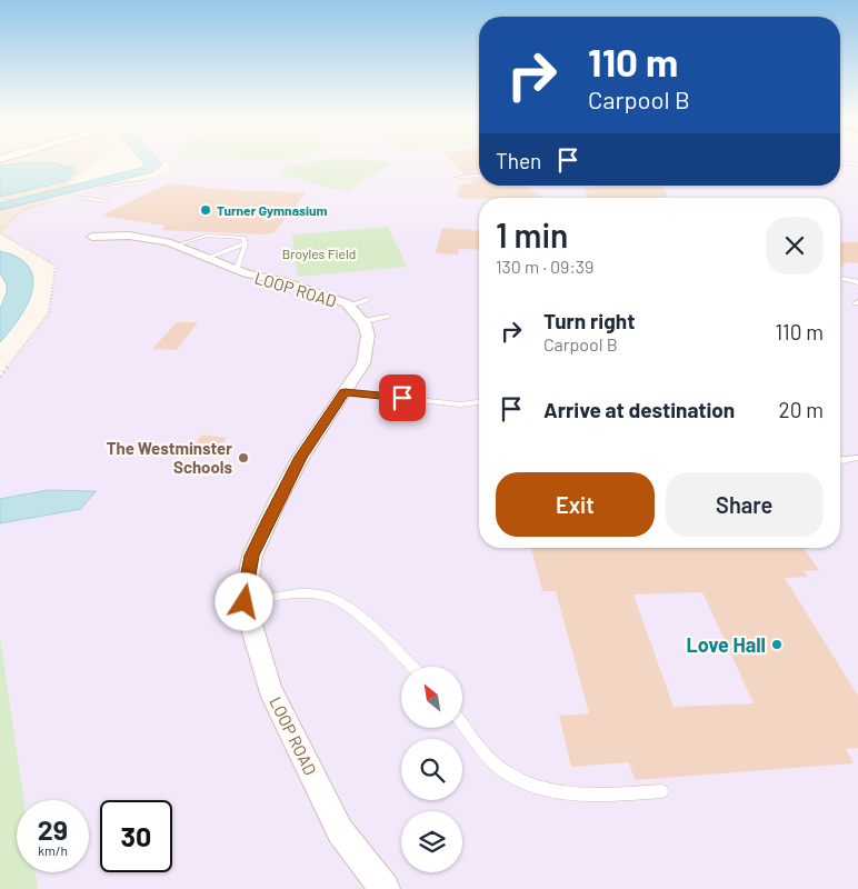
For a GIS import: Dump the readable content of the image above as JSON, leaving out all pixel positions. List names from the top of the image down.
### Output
{
  "streets": {
    "street": ["LOOP ROAD"]
  },
  "parks": ["Broyles Field"],
  "places": ["Turner Gymnasium", "The Westminster Schools", "Love Hall"],
  "north": "top left",
  "page": {
    "turn": ["110 m", "Carpool B"],
    "then": "Then",
    "heading": ["1 min", "130 m · 09:39"],
    "list": [
      {
        "name": "Turn right",
        "note": "Carpool B",
        "value": "110 m"
      },
      {
        "name": "Arrive at destination",
        "value": "20 m"
      }
    ],
    "buttons": ["Exit", "Share"],
    "speed": "29 km/h",
    "limit": "30"
  }
}
